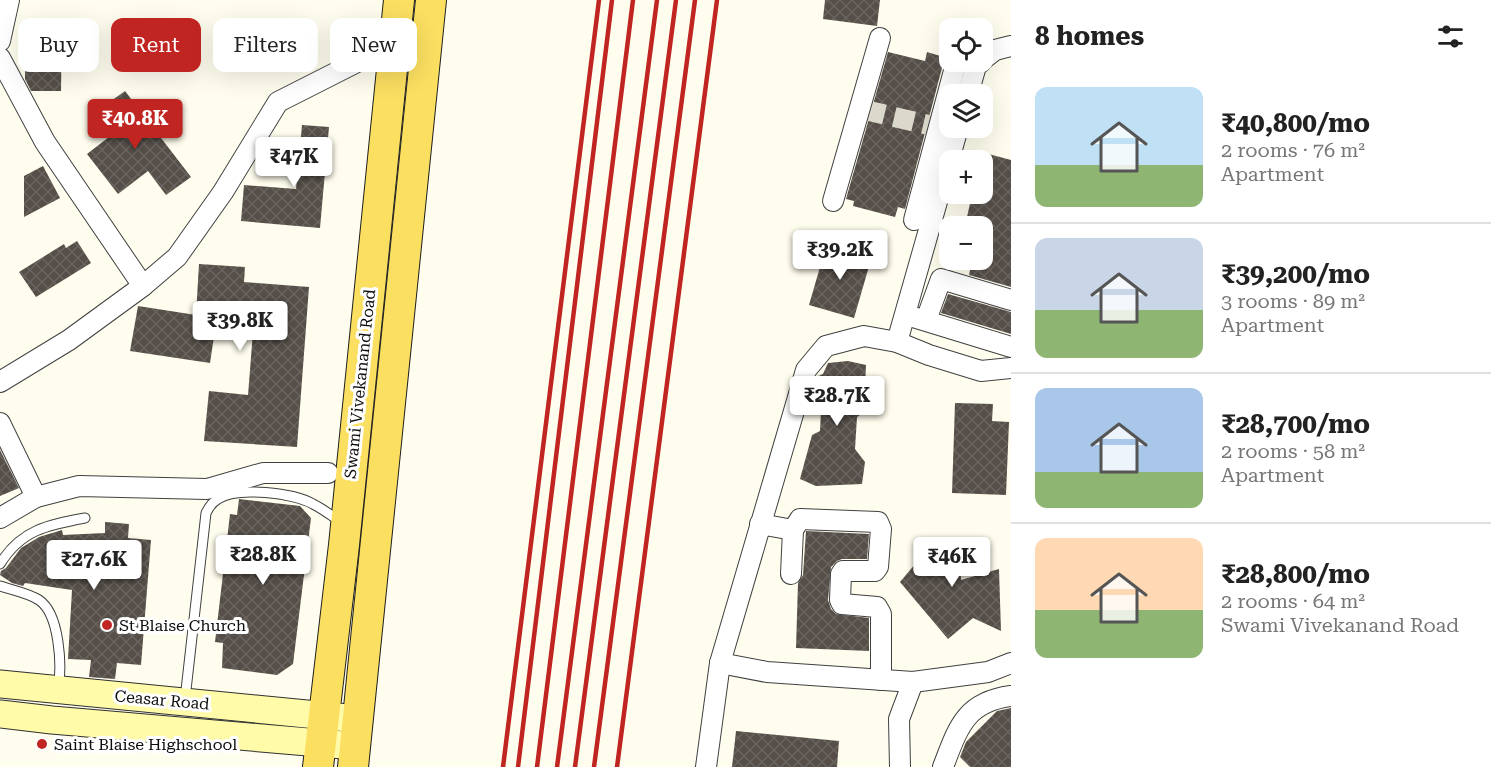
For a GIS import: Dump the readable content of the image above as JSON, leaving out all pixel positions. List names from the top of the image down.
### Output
{
  "streets": {
    "main road": ["Swami Vivekanand Road", "Ceasar Road"]
  },
  "crossings": [
    ["Swami Vivekanand Road", "Ceasar Road"]
  ],
  "places": ["St Blaise Church", "Saint Blaise Highschool"],
  "page": {
    "heading": "8 homes",
    "map_buttons": ["+", "−"],
    "chip": [
      "Buy",
      "Rent",
      "Filters",
      "New"
    ],
    "list": [
      {
        "name": "₹40,800/mo",
        "note": "2 rooms · 76 m² · Apartment"
      },
      {
        "name": "₹39,200/mo",
        "note": "3 rooms · 89 m² · Apartment"
      },
      {
        "name": "₹28,700/mo",
        "note": "2 rooms · 58 m² · Apartment"
      },
      {
        "name": "₹28,800/mo",
        "note": "2 rooms · 64 m² · Swami Vivekanand Road"
      }
    ],
    "price": [
      "₹40.8K",
      "₹47K",
      "₹39.2K",
      "₹39.8K",
      "₹28.7K",
      "₹28.8K",
      "₹46K",
      "₹27.6K"
    ]
  }
}
